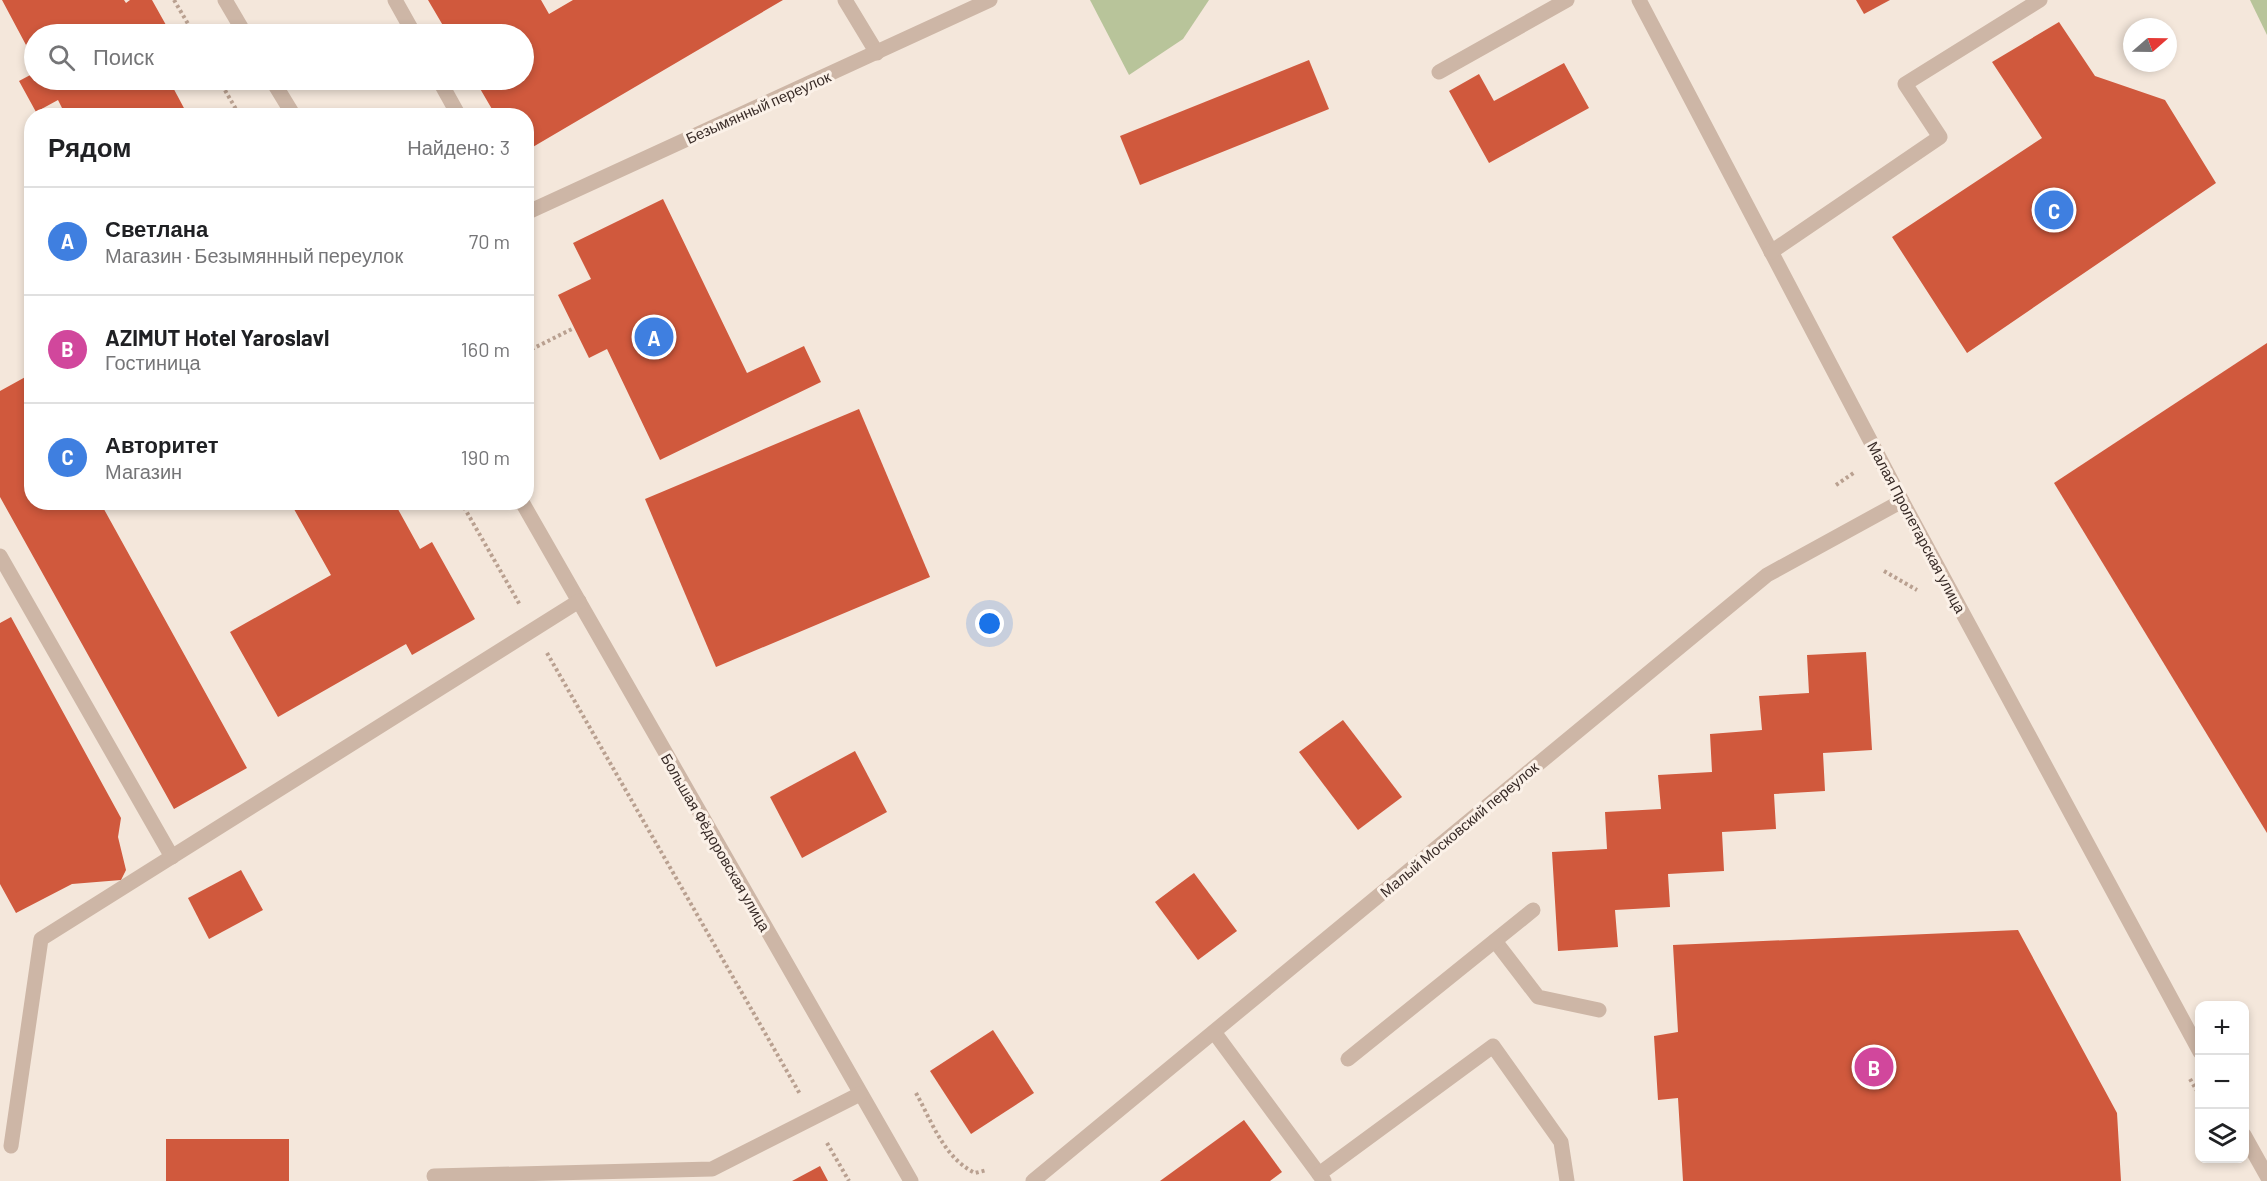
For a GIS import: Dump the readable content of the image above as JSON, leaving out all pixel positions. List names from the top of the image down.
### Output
{
  "streets": {
    "street": [
      "Безымянный переулок",
      "Малая Пролетарская улица",
      "Малый Московский переулок",
      "Большая Фёдоровская улица"
    ]
  },
  "crossings": [
    ["Малая Пролетарская улица", "Малый Московский переулок"]
  ],
  "north": "right",
  "page": {
    "search": "Поиск",
    "heading": ["Рядом", "Найдено: 3"],
    "list": [
      {
        "mark": "A",
        "name": "Светлана",
        "note": "Магазин · Безымянный переулок",
        "value": "70 m"
      },
      {
        "mark": "B",
        "name": "AZIMUT Hotel Yaroslavl",
        "note": "Гостиница",
        "value": "160 m"
      },
      {
        "mark": "C",
        "name": "Авторитет",
        "note": "Магазин",
        "value": "190 m"
      }
    ],
    "pins": ["C", "A", "B"],
    "map_buttons": ["+", "−"]
  }
}
